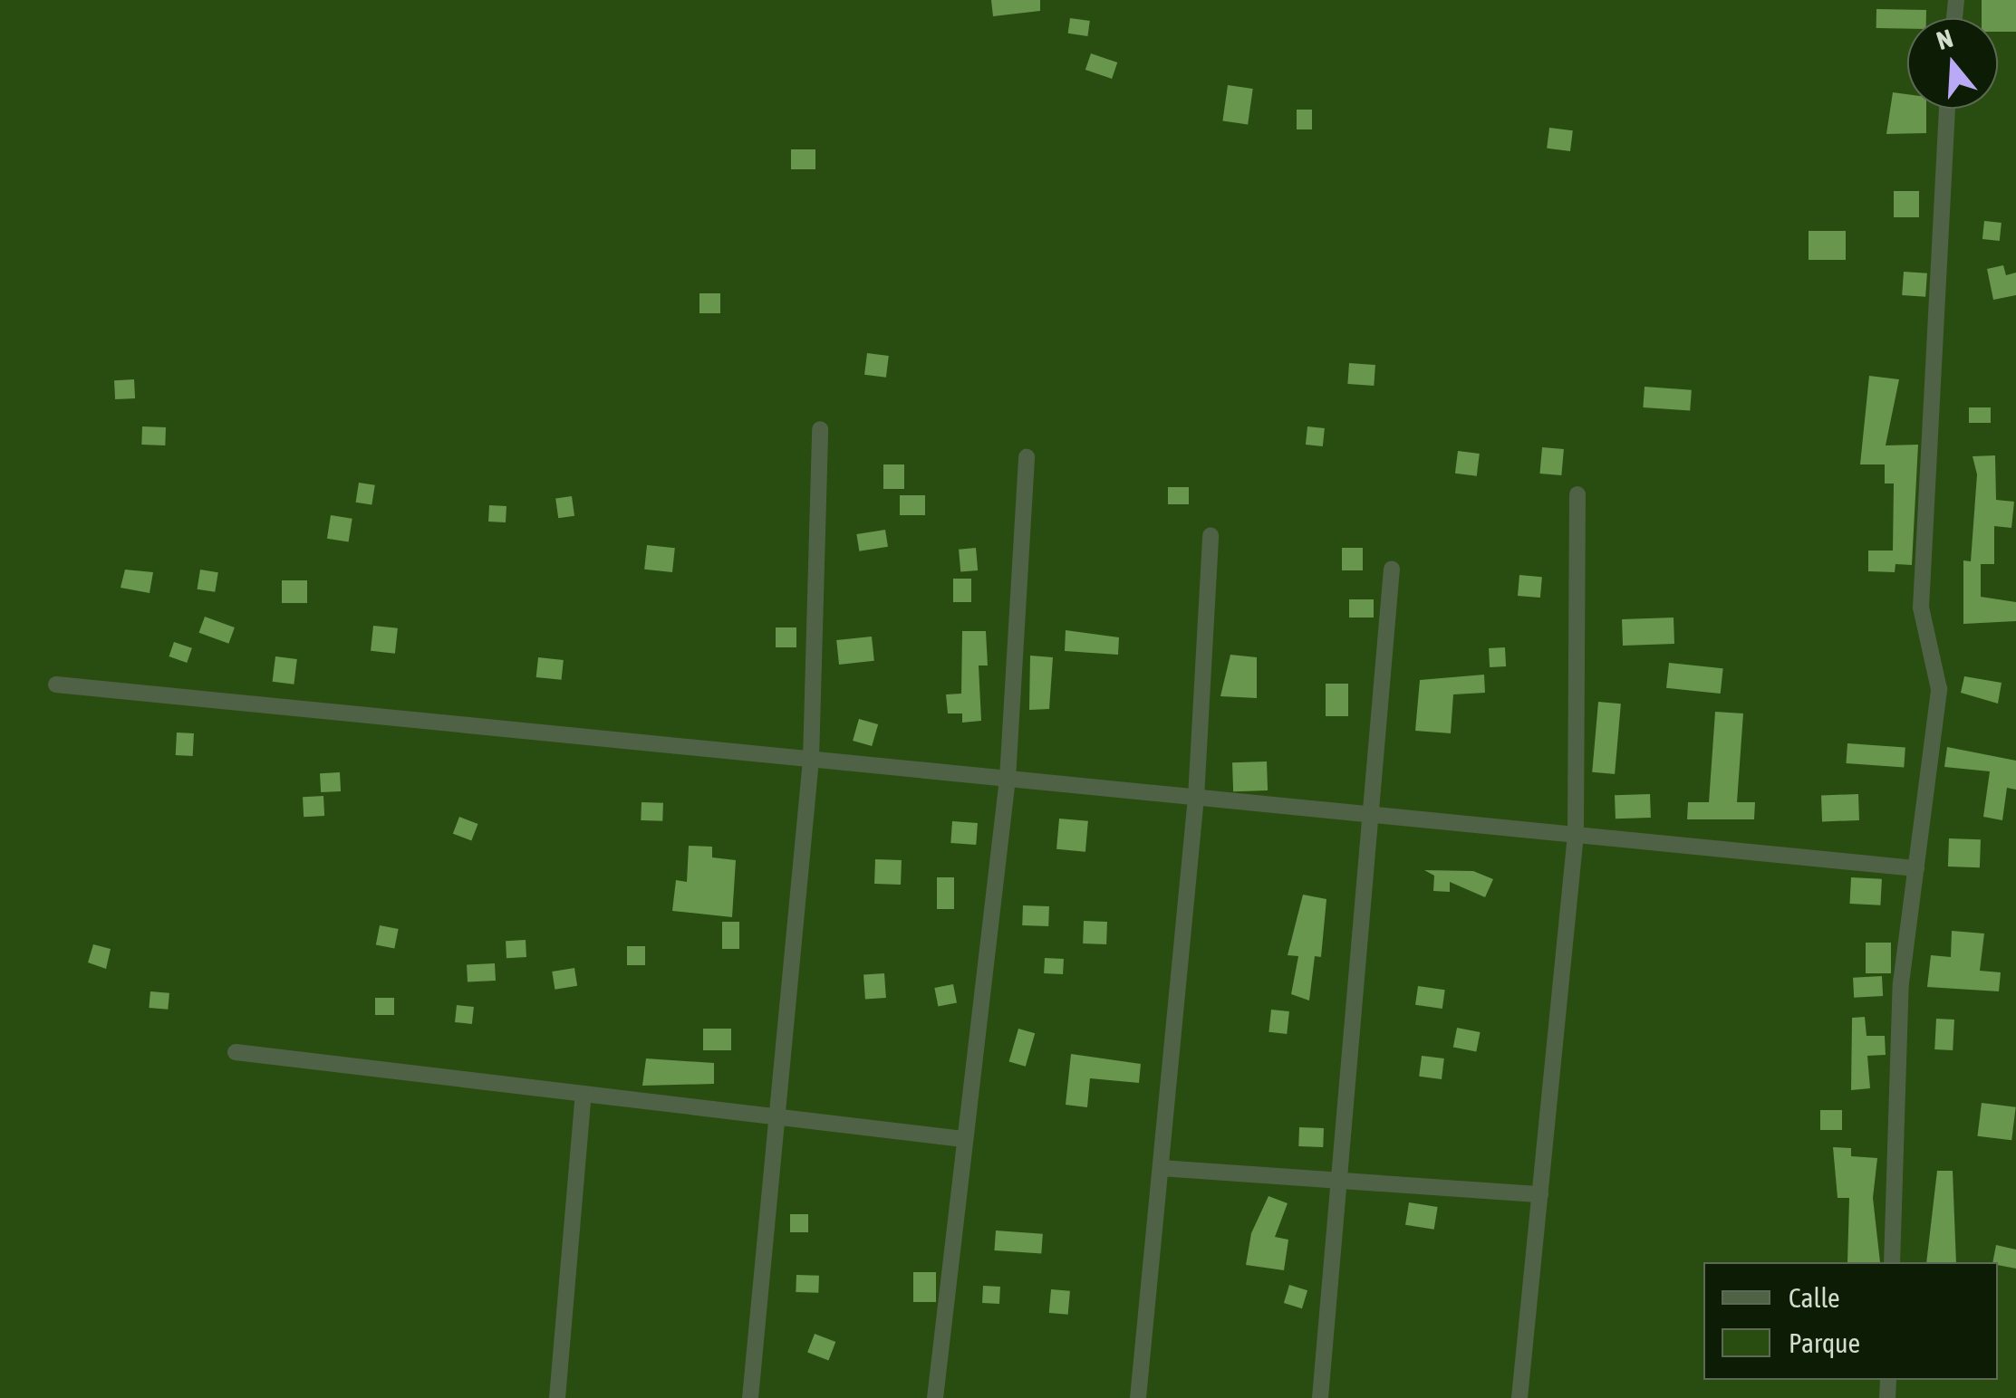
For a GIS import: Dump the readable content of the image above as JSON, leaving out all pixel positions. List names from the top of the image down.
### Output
{
  "legend": ["Calle", "Parque"],
  "north": "top"
}
